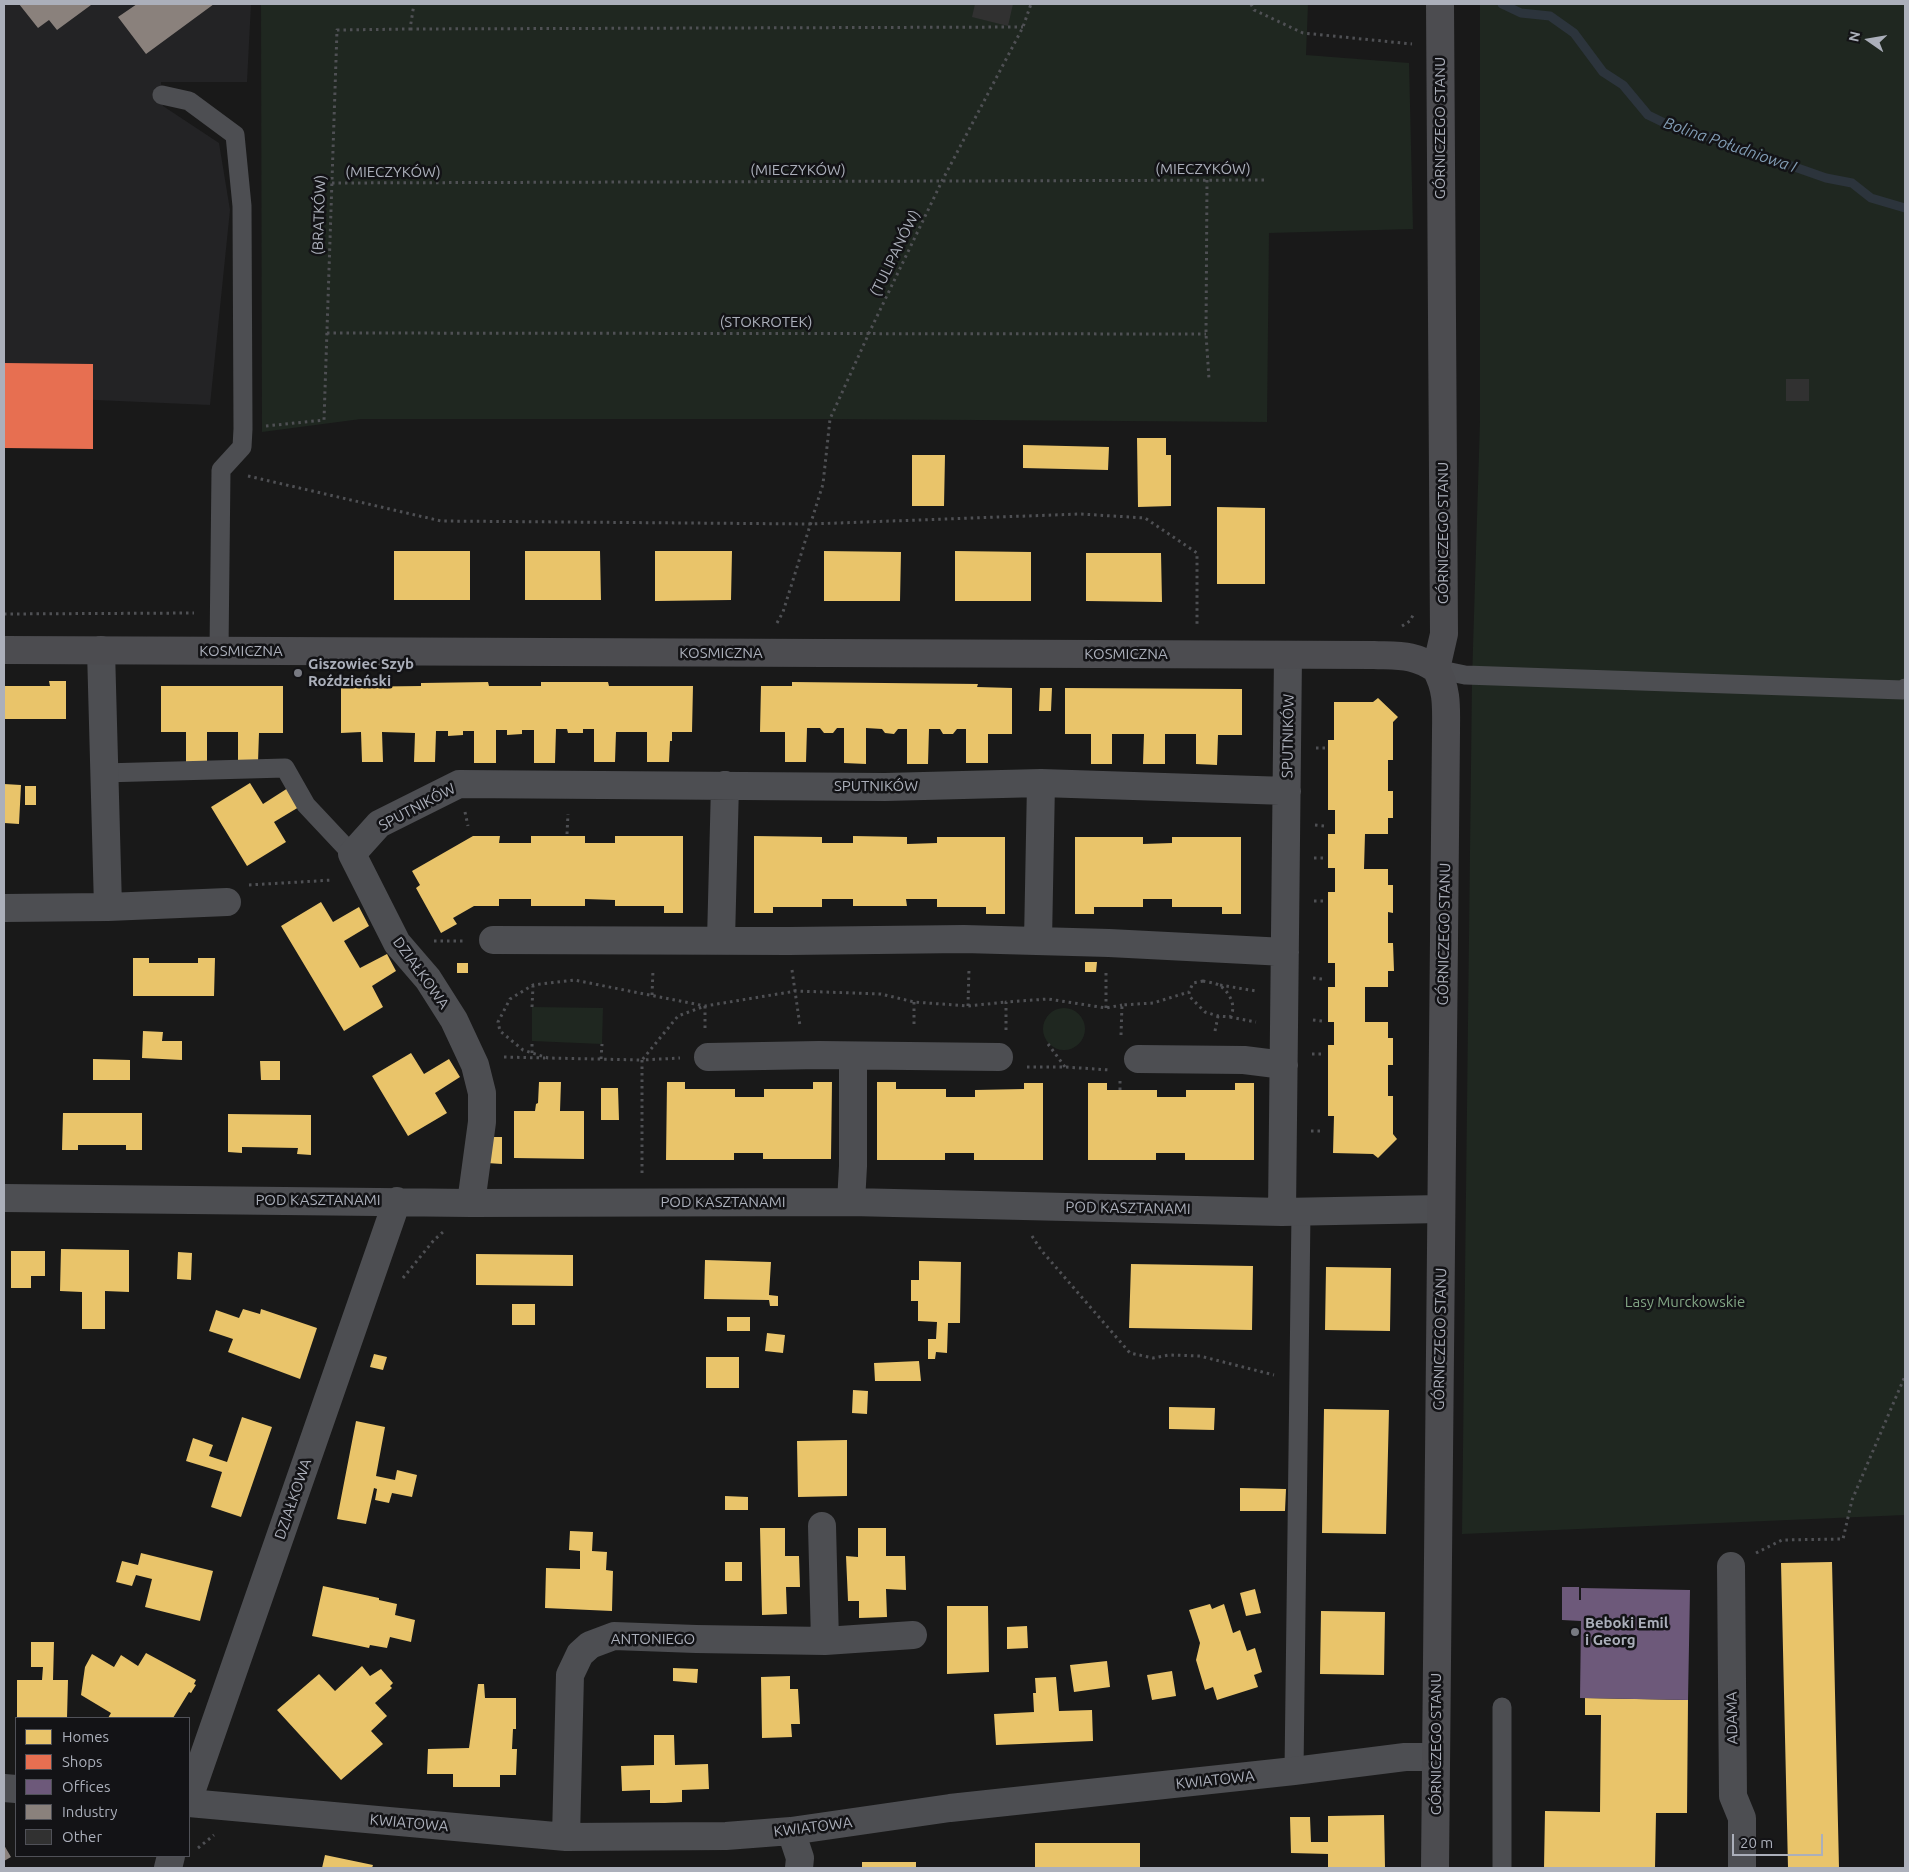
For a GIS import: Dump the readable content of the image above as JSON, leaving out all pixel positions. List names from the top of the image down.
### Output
{
  "streets": {
    "street": [
      "GÓRNICZEGO STANU",
      "KOSMICZNA",
      "SPUTNIKÓW",
      "DZIAŁKOWA",
      "POD KASZTANAMI",
      "ANTONIEGO",
      "ADAMA",
      "KWIATOWA"
    ],
    "path": [
      "(MIECZYKÓW)",
      "(BRATKÓW)",
      "(TULIPANÓW)",
      "(STOKROTEK)"
    ]
  },
  "crossings": [
    ["GÓRNICZEGO STANU", "KOSMICZNA"],
    ["GÓRNICZEGO STANU", "POD KASZTANAMI"],
    ["GÓRNICZEGO STANU", "KWIATOWA"],
    ["(MIECZYKÓW)", "(BRATKÓW)"],
    ["(MIECZYKÓW)", "(TULIPANÓW)"],
    ["(BRATKÓW)", "(STOKROTEK)"],
    ["(TULIPANÓW)", "(STOKROTEK)"],
    ["(TULIPANÓW)", "KOSMICZNA"],
    ["KOSMICZNA", "SPUTNIKÓW"],
    ["SPUTNIKÓW", "DZIAŁKOWA"],
    ["DZIAŁKOWA", "POD KASZTANAMI"],
    ["ANTONIEGO", "KWIATOWA"]
  ],
  "water": ["Bolina Południowa I"],
  "parks": ["Lasy Murckowskie"],
  "places": ["Giszowiec Szyb Roździeński", "Beboki Emil i Georg"],
  "legend": [
    "Homes",
    "Shops",
    "Offices",
    "Industry",
    "Other"
  ],
  "scale_bar": "20 m",
  "north": "left"
}
